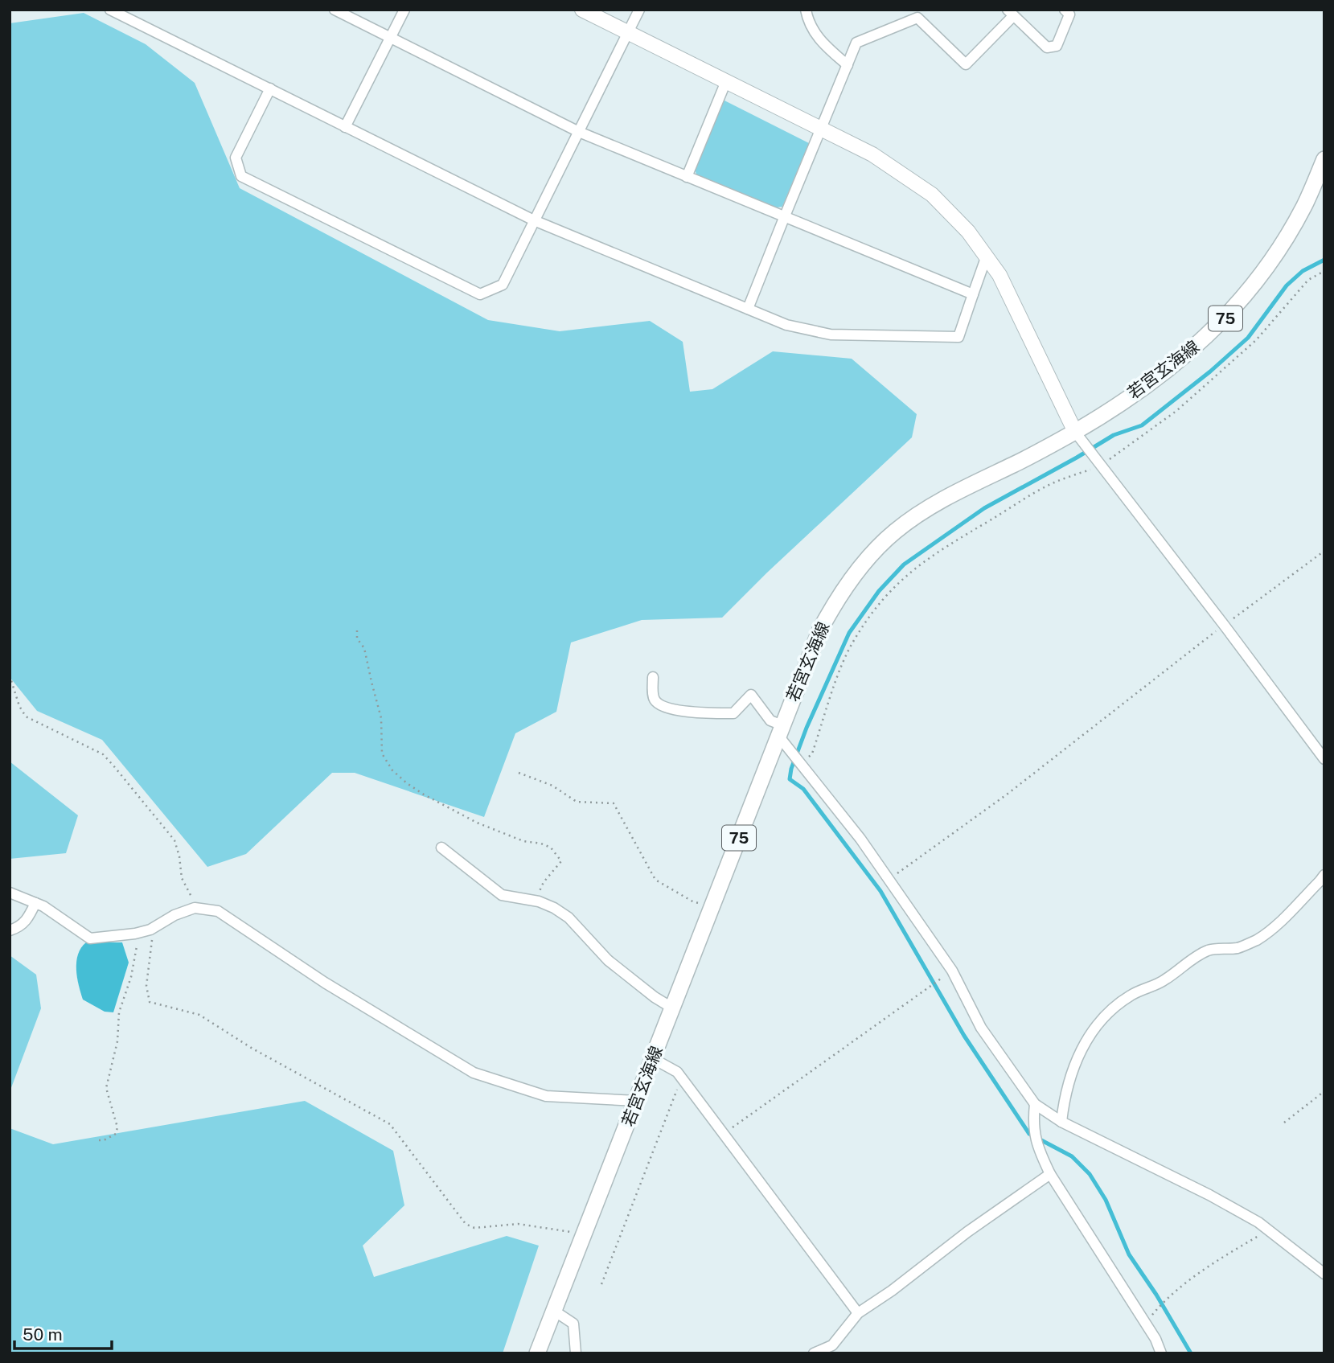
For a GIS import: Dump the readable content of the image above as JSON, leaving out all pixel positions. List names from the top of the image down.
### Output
{
  "streets": {
    "main road": ["75", "若宮玄海線"]
  },
  "scale_bar": "50 m"
}
